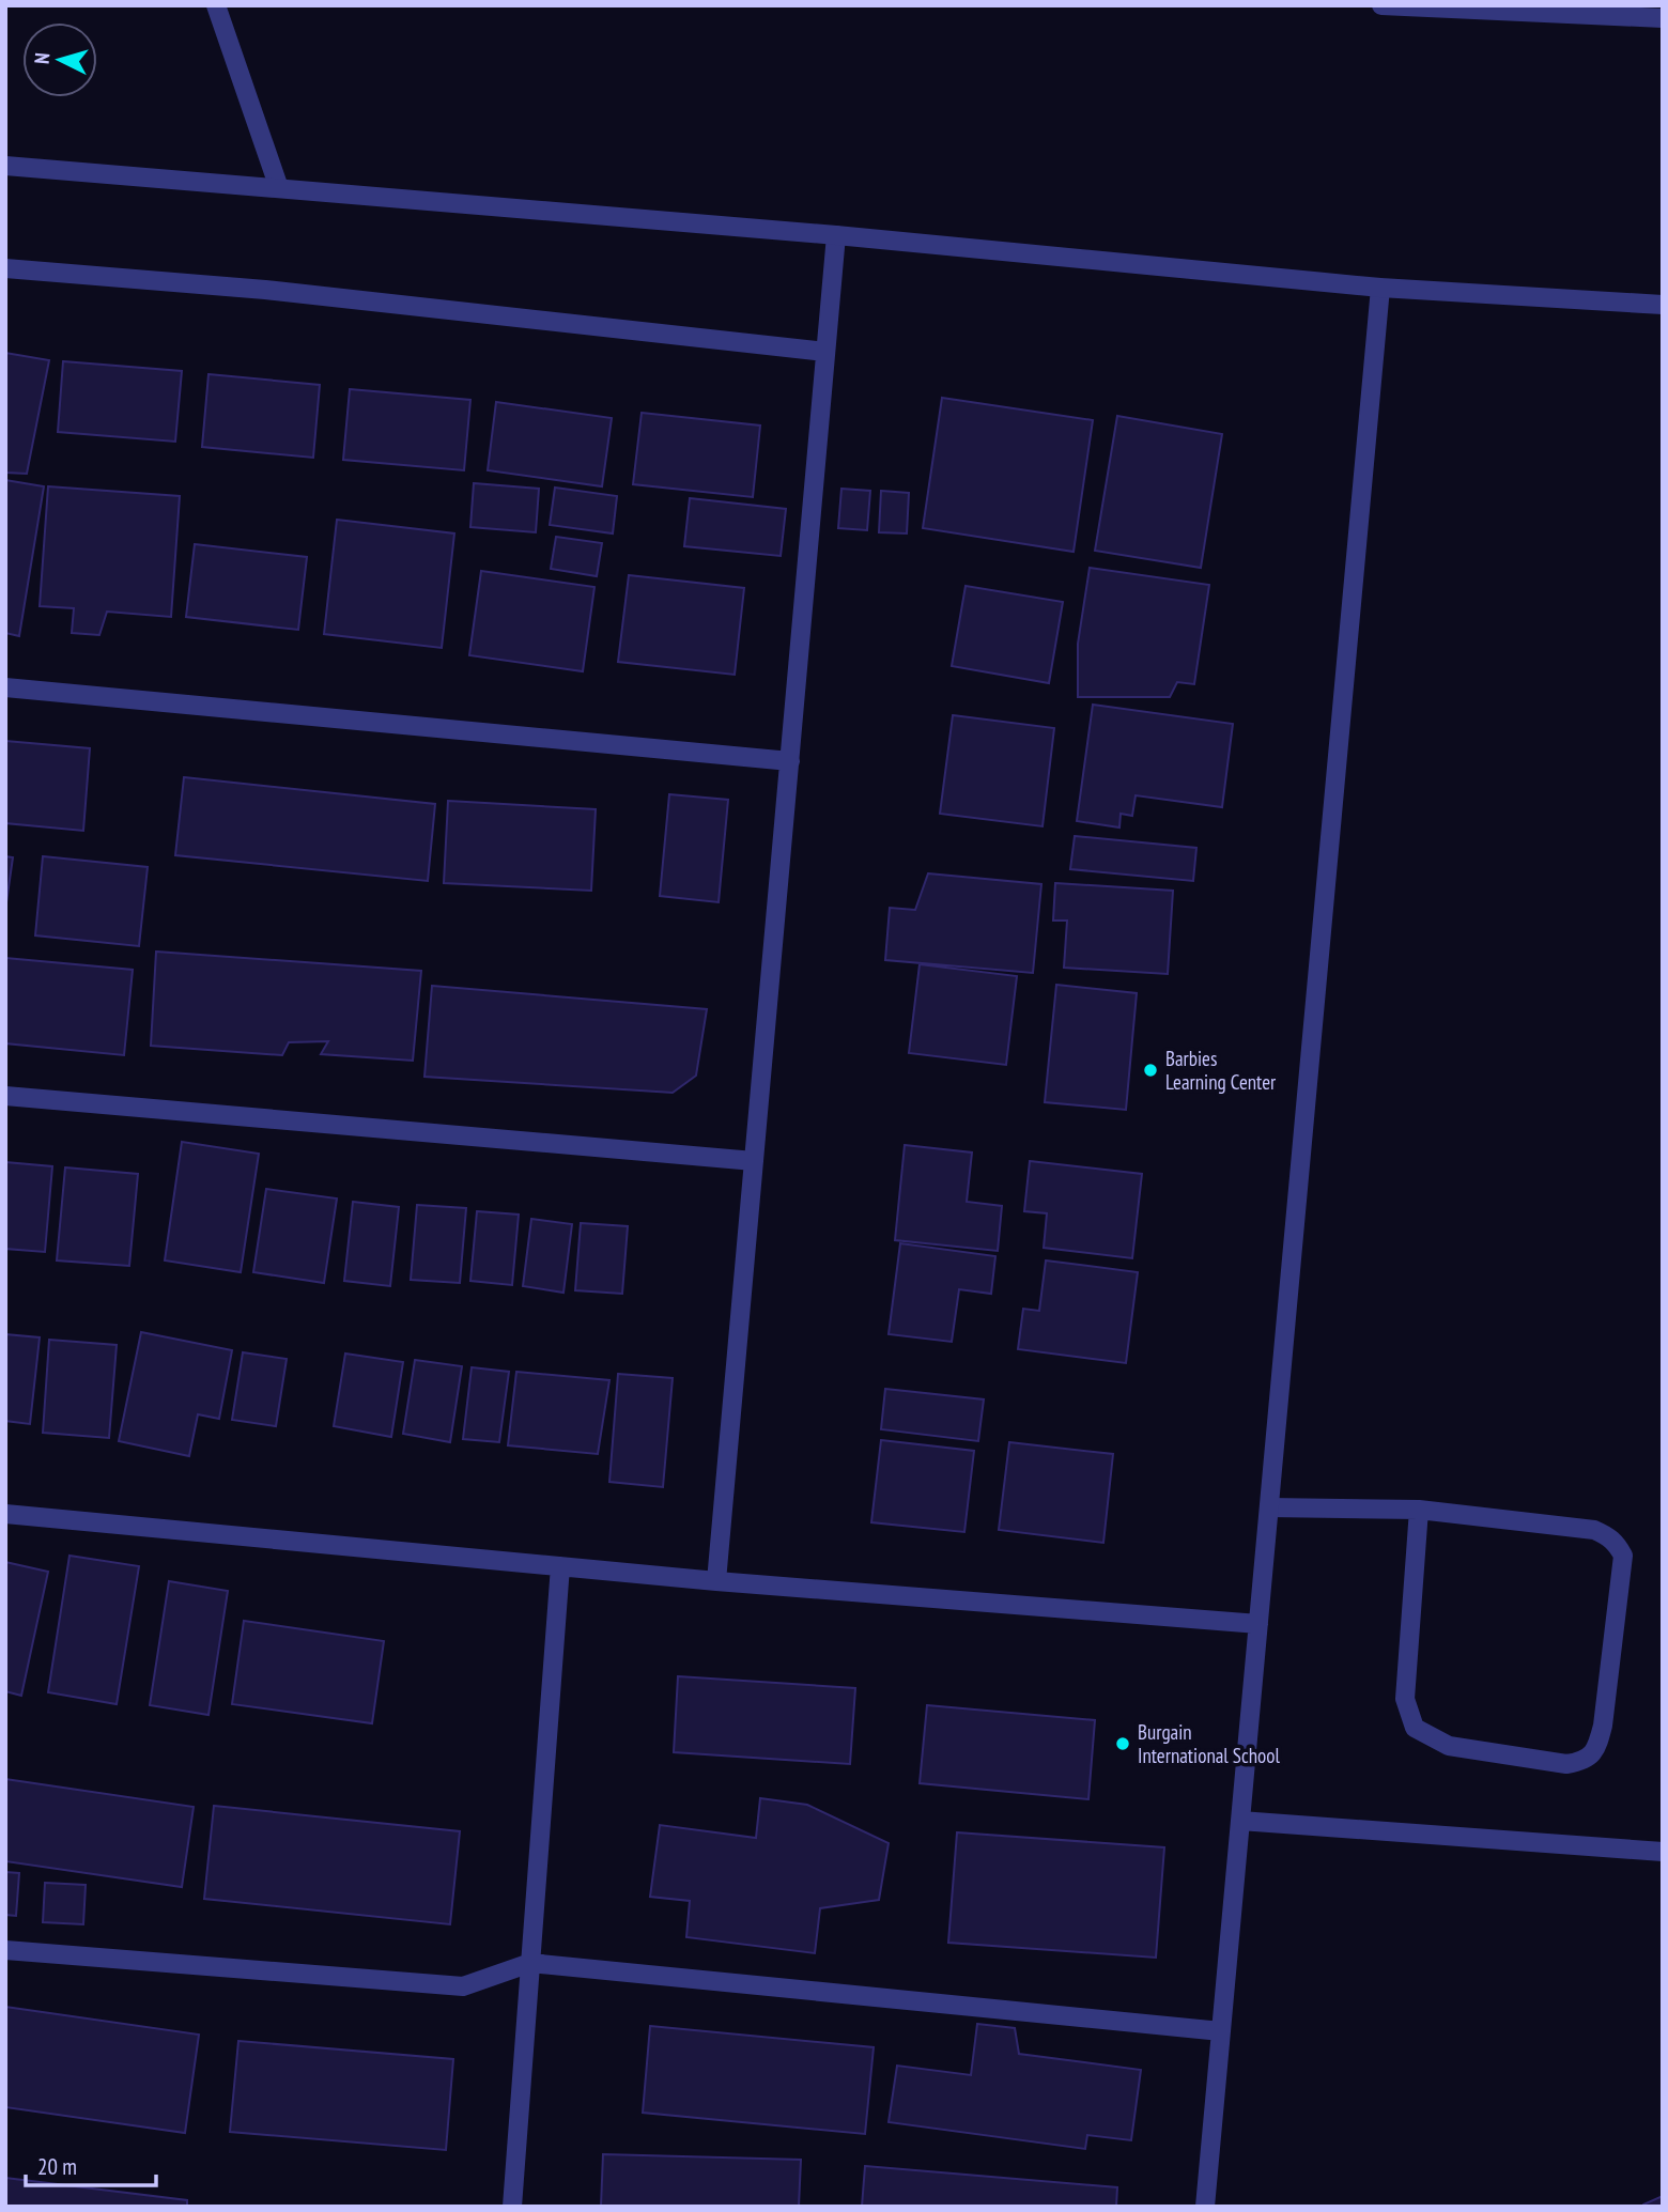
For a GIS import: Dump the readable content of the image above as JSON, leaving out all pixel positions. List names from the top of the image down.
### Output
{
  "places": ["Barbies Learning Center", "Burgain International School"],
  "scale_bar": "20 m",
  "north": "left"
}
